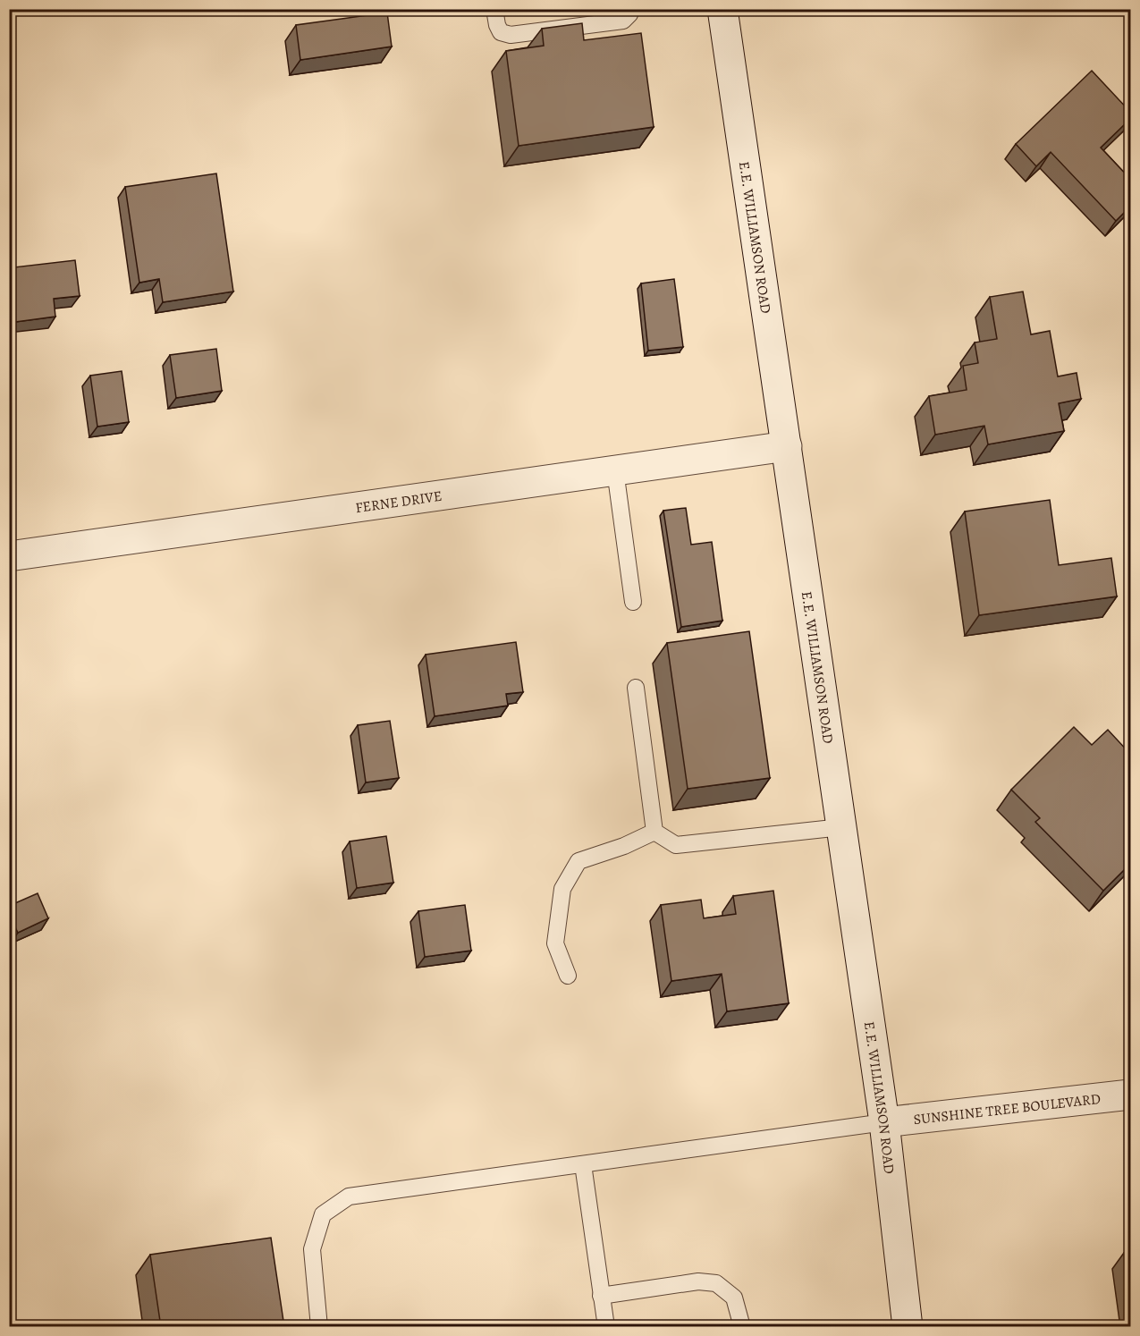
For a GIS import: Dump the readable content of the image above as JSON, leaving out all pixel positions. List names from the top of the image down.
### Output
{
  "streets": {
    "street": ["E.E. WILLIAMSON ROAD", "FERNE DRIVE", "SUNSHINE TREE BOULEVARD"]
  },
  "crossings": [
    ["E.E. WILLIAMSON ROAD", "FERNE DRIVE"],
    ["E.E. WILLIAMSON ROAD", "SUNSHINE TREE BOULEVARD"]
  ]
}
